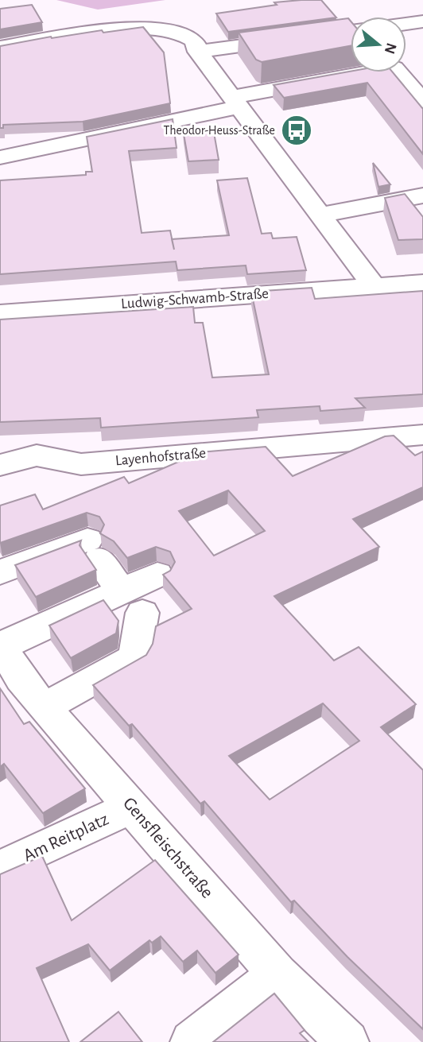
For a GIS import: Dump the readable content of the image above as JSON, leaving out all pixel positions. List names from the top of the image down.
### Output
{
  "streets": {
    "street": [
      "Ludwig-Schwamb-Straße",
      "Layenhofstraße",
      "Am Reitplatz",
      "Gensfleischstraße"
    ]
  },
  "crossings": [
    ["Am Reitplatz", "Gensfleischstraße"]
  ],
  "places": {
    "bus stop": ["Theodor-Heuss-Straße"]
  },
  "north": "right"
}
